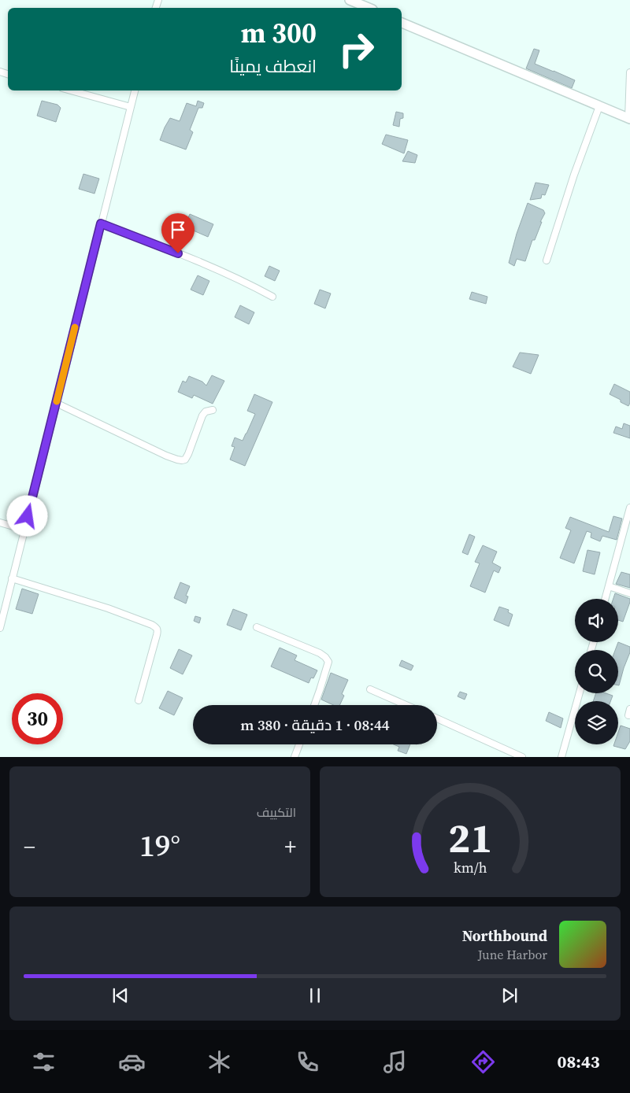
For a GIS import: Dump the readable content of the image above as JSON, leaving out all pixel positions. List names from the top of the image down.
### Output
{
  "page": {
    "turn": ["300 m", "انعطف يمينًا"],
    "limit": "30",
    "trip": "08:44 · 1 دقيقة · 380 m",
    "tile": "التكييف",
    "heat": ["−", "19°", "+"],
    "song": ["Northbound", "June Harbor"],
    "tabs": "08:43",
    "gauge": ["21", "km/h"]
  }
}
